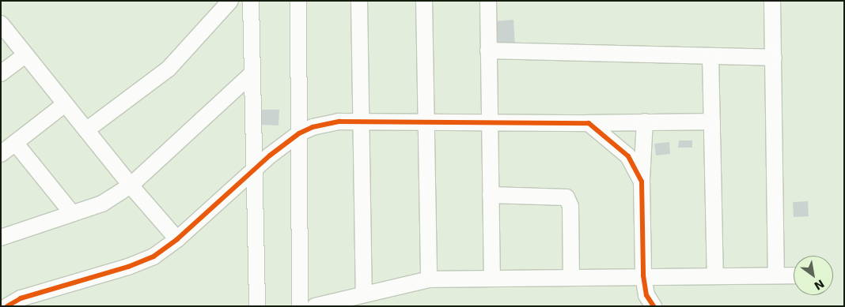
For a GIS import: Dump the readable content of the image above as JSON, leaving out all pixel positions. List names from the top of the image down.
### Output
{
  "north": "bottom right"
}
